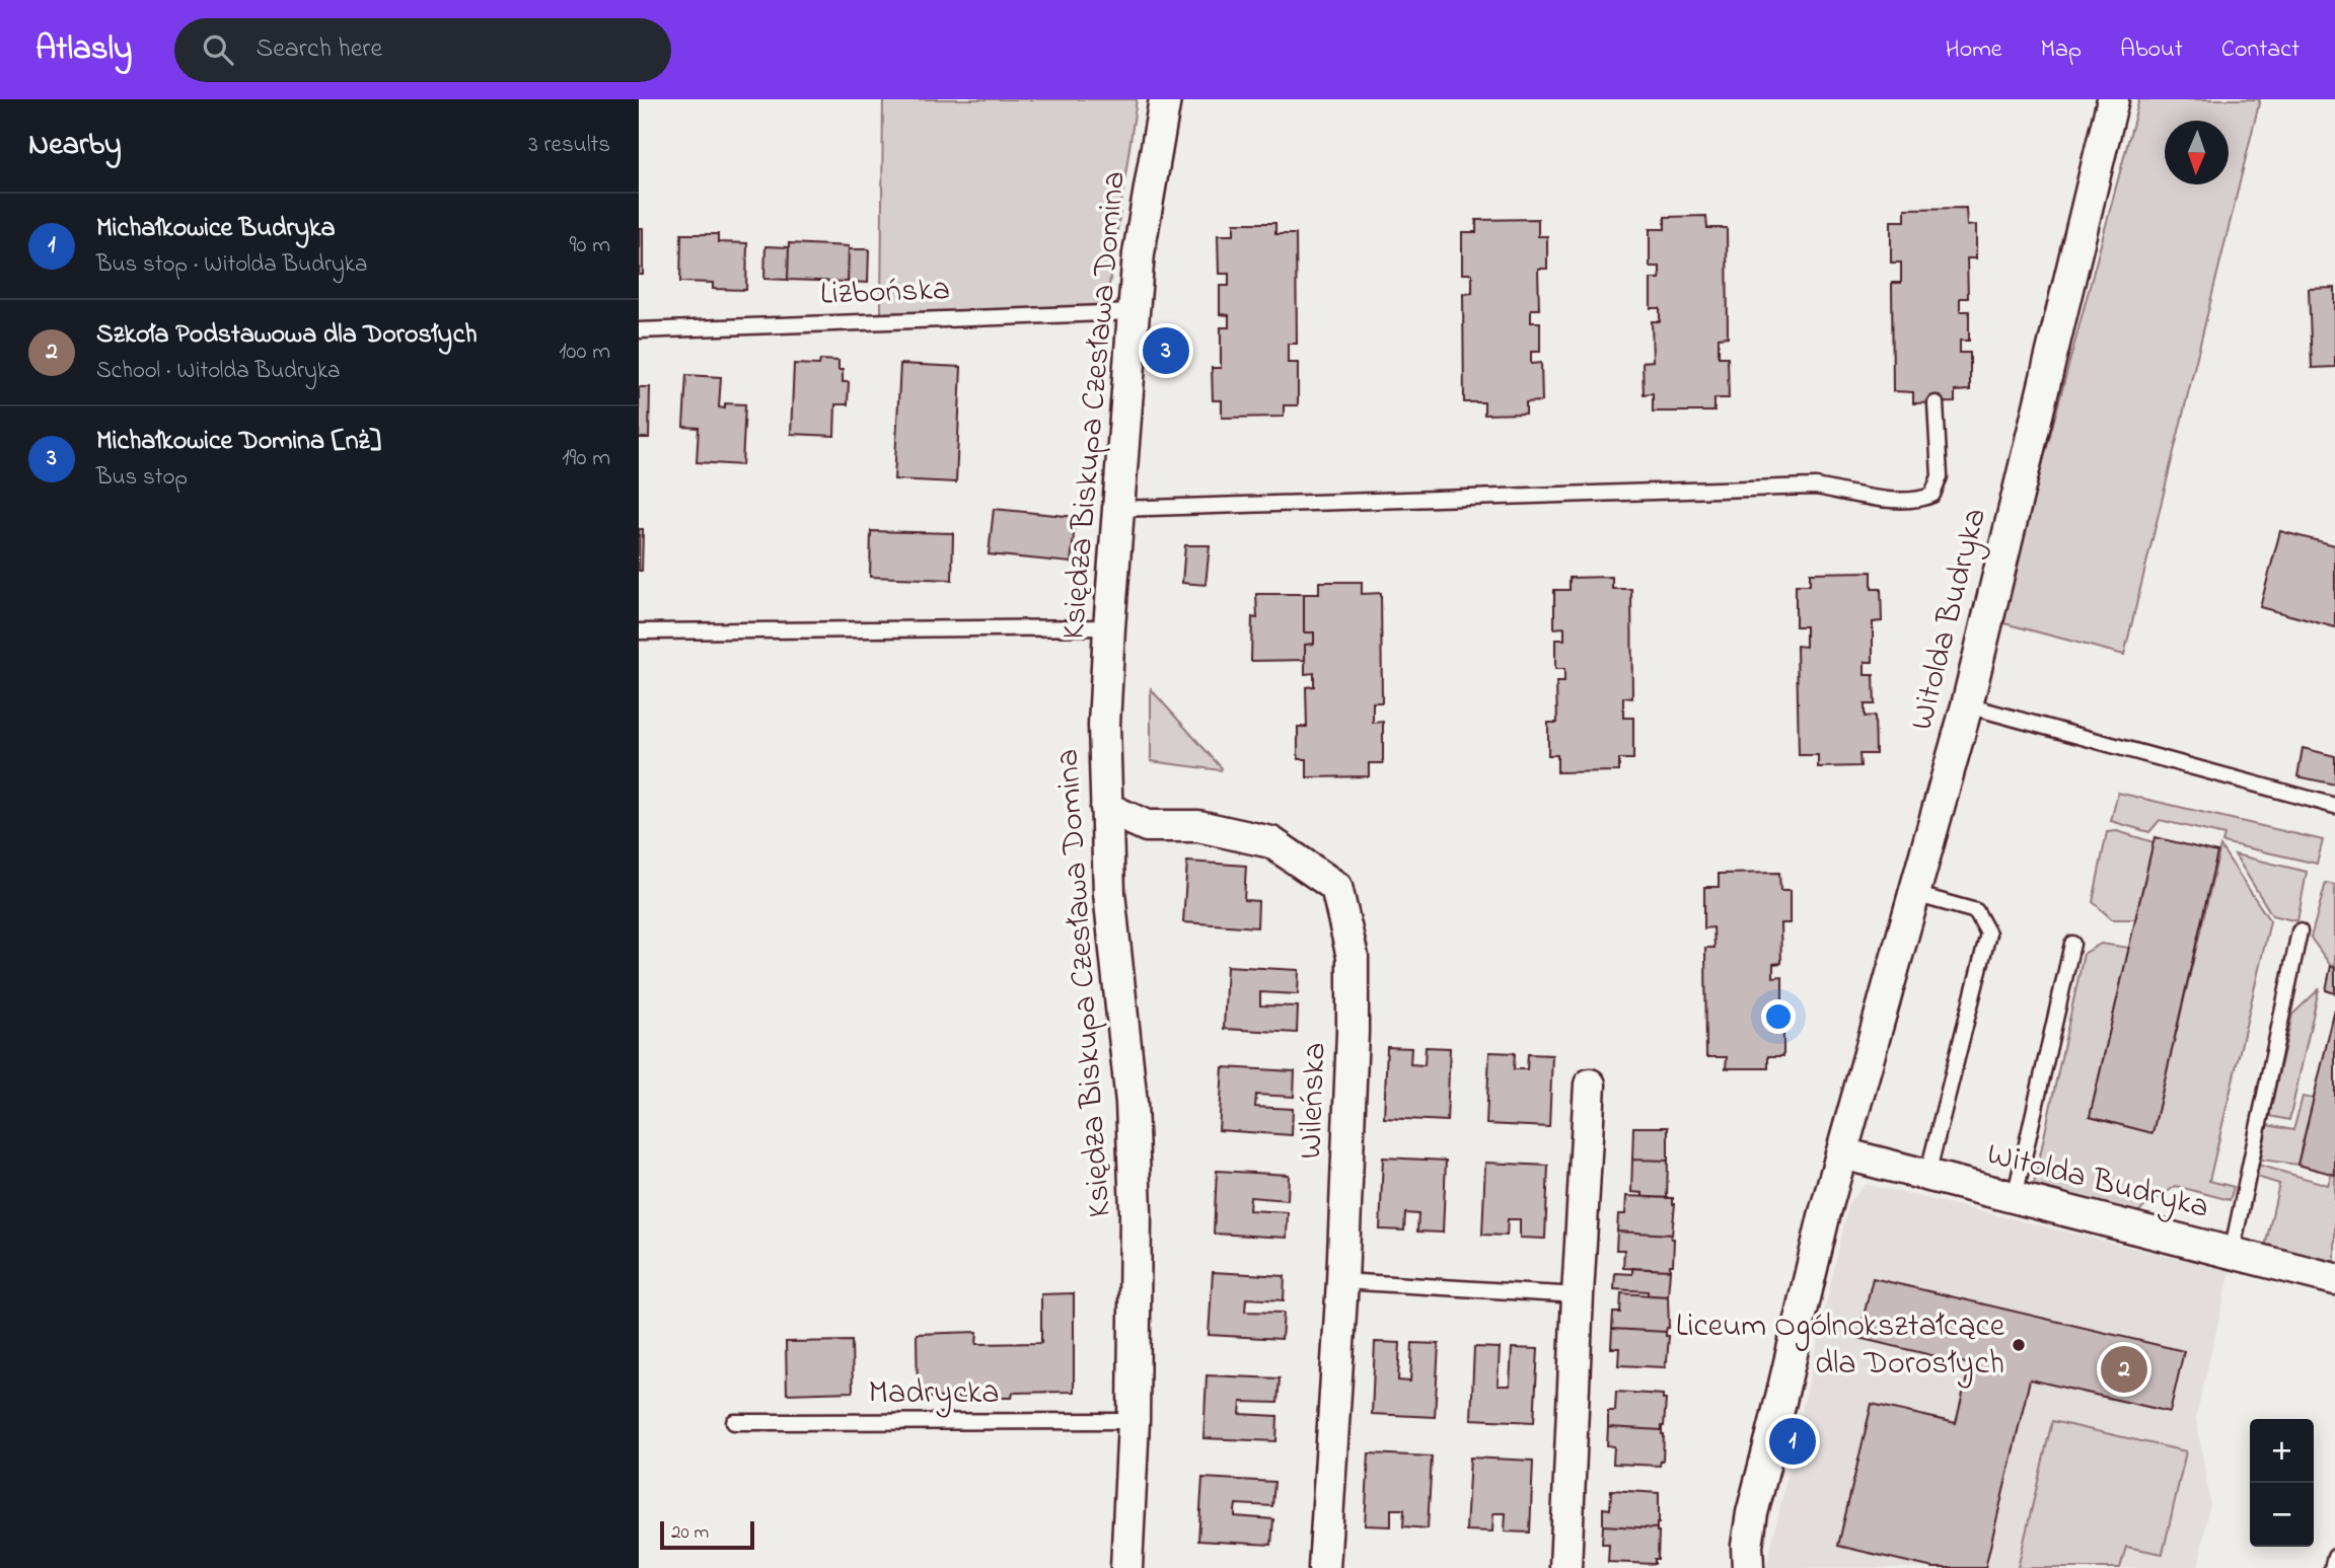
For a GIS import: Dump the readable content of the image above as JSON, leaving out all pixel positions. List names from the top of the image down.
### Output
{
  "streets": {
    "street": ["Księdza Biskupa Czesława Domina", "Witolda Budryka", "Wileńska"],
    "lane": ["Lizbońska", "Madrycka"]
  },
  "crossings": [
    ["Lizbońska", "Księdza Biskupa Czesława Domina"],
    ["Księdza Biskupa Czesława Domina", "Wileńska"],
    ["Księdza Biskupa Czesława Domina", "Madrycka"]
  ],
  "places": ["Liceum Ogólnokształcące dla Dorosłych"],
  "scale_bar": "20 m",
  "north": "bottom",
  "page": {
    "header": "Atlasly",
    "search": "Search here",
    "nav": [
      "Home",
      "Map",
      "About",
      "Contact"
    ],
    "heading": ["Nearby", "3 results"],
    "list": [
      {
        "mark": "1",
        "name": "Michałkowice Budryka",
        "note": "Bus stop · Witolda Budryka",
        "value": "90 m"
      },
      {
        "mark": "2",
        "name": "Szkoła Podstawowa dla Dorosłych",
        "note": "School · Witolda Budryka",
        "value": "100 m"
      },
      {
        "mark": "3",
        "name": "Michałkowice Domina [nż]",
        "note": "Bus stop",
        "value": "190 m"
      }
    ],
    "pins": ["3", "2", "1"],
    "map_buttons": ["+", "−"],
    "scale": "20 m"
  }
}
